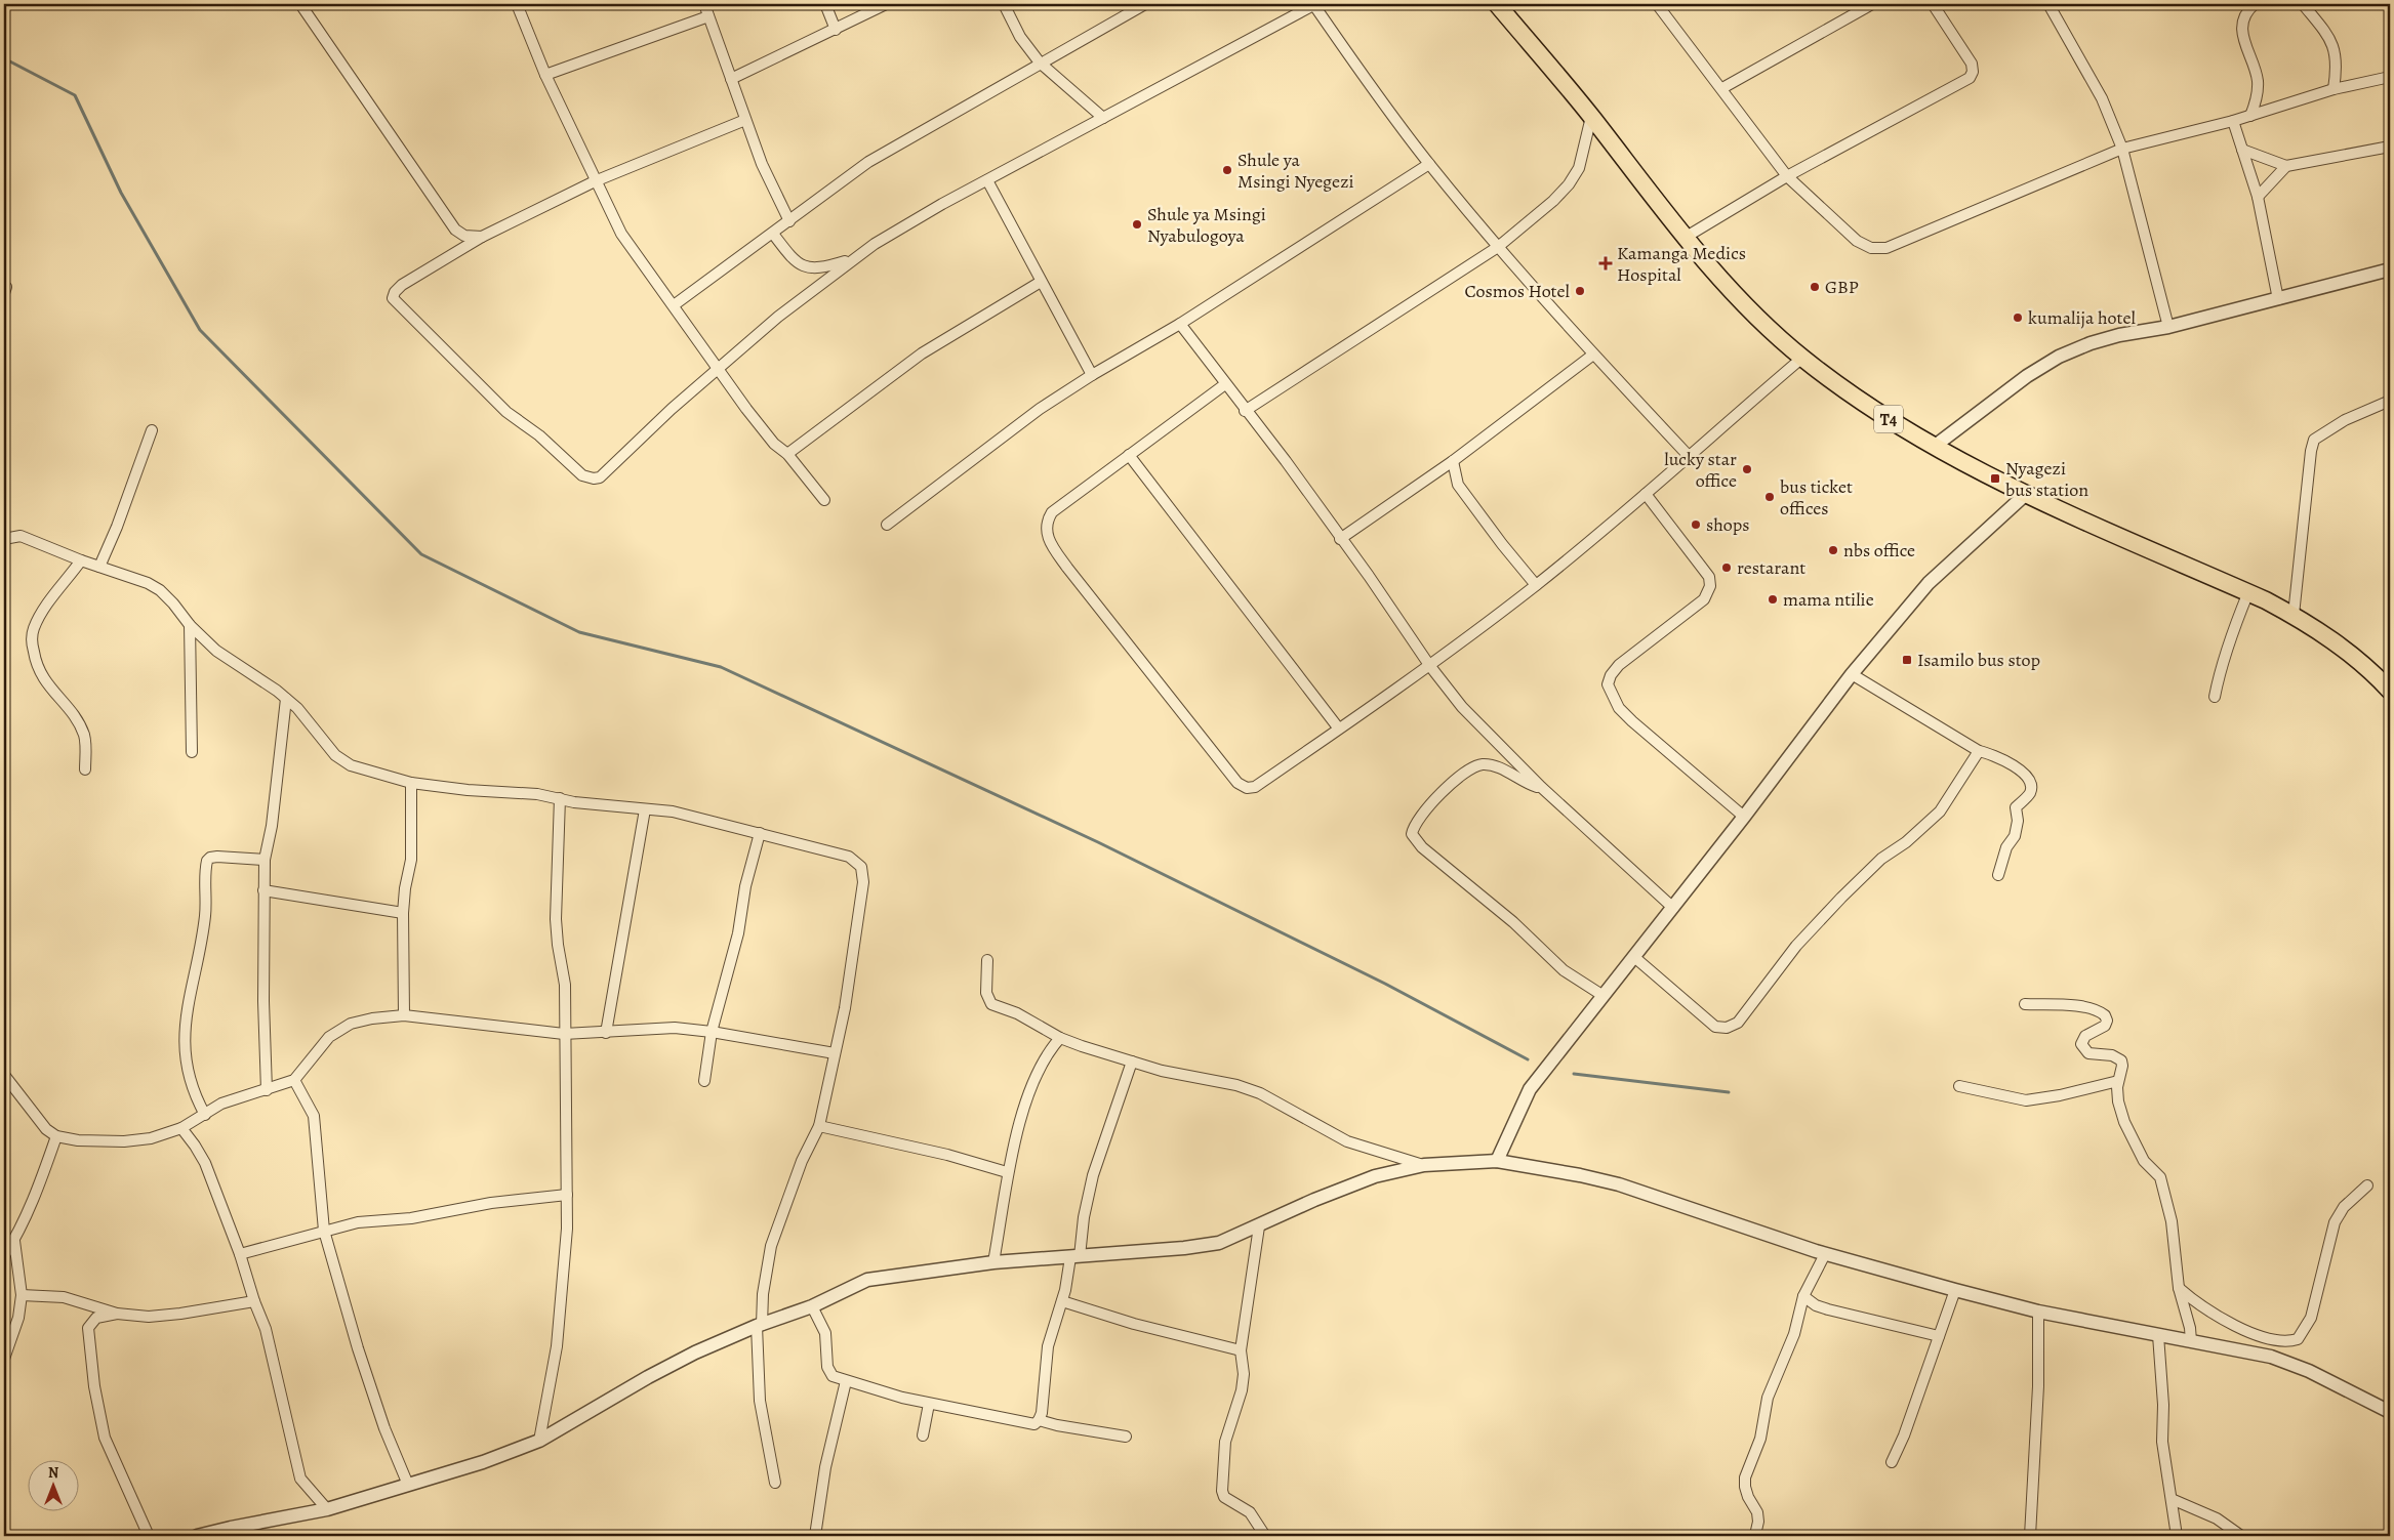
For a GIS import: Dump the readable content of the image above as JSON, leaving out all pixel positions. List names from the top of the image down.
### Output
{
  "streets": {
    "highway": ["T4"]
  },
  "places": {
    "other": [
      "Shule ya Msingi Nyegezi",
      "Shule ya Msingi Nyabulogoya",
      "GBP",
      "Cosmos Hotel",
      "kumalija hotel",
      "lucky star office",
      "bus ticket offices",
      "shops",
      "nbs office",
      "restarant",
      "mama ntilie"
    ],
    "health": ["Kamanga Medics Hospital"],
    "transit": ["Nyagezi bus station", "Isamilo bus stop"]
  },
  "north": "top"
}
